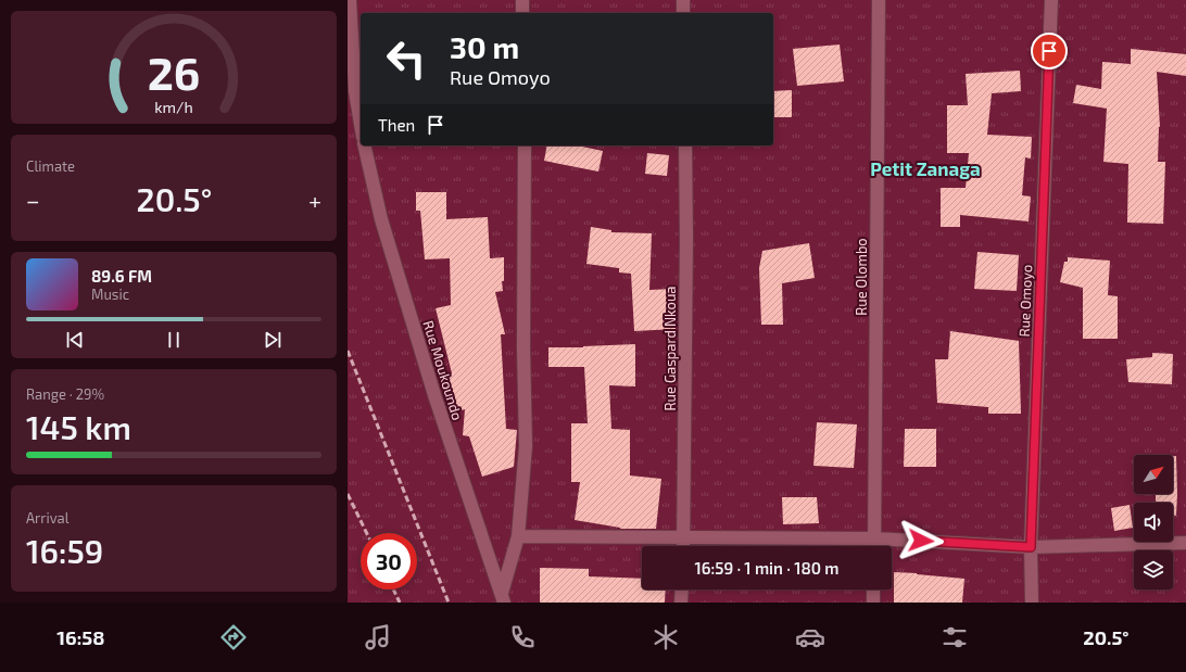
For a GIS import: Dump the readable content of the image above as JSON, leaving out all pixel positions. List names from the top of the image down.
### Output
{
  "streets": {
    "street": [
      "Rue Olombo",
      "Rue Omoyo",
      "Rue Gaspard Nkoua",
      "Rue Moukoundo"
    ]
  },
  "districts": ["Petit Zanaga"],
  "north": "top right",
  "page": {
    "turn": ["30 m", "Rue Omoyo"],
    "then": "Then",
    "tile": [
      "Climate",
      ["Range · 29%", "145 km"],
      ["Arrival", "16:59"]
    ],
    "heat": ["−", "20.5°", "+"],
    "song": ["89.6 FM", "Music"],
    "limit": "30",
    "trip": "16:59 · 1 min · 180 m",
    "tabs": ["16:58", "20.5°"],
    "gauge": ["26", "km/h"]
  }
}
